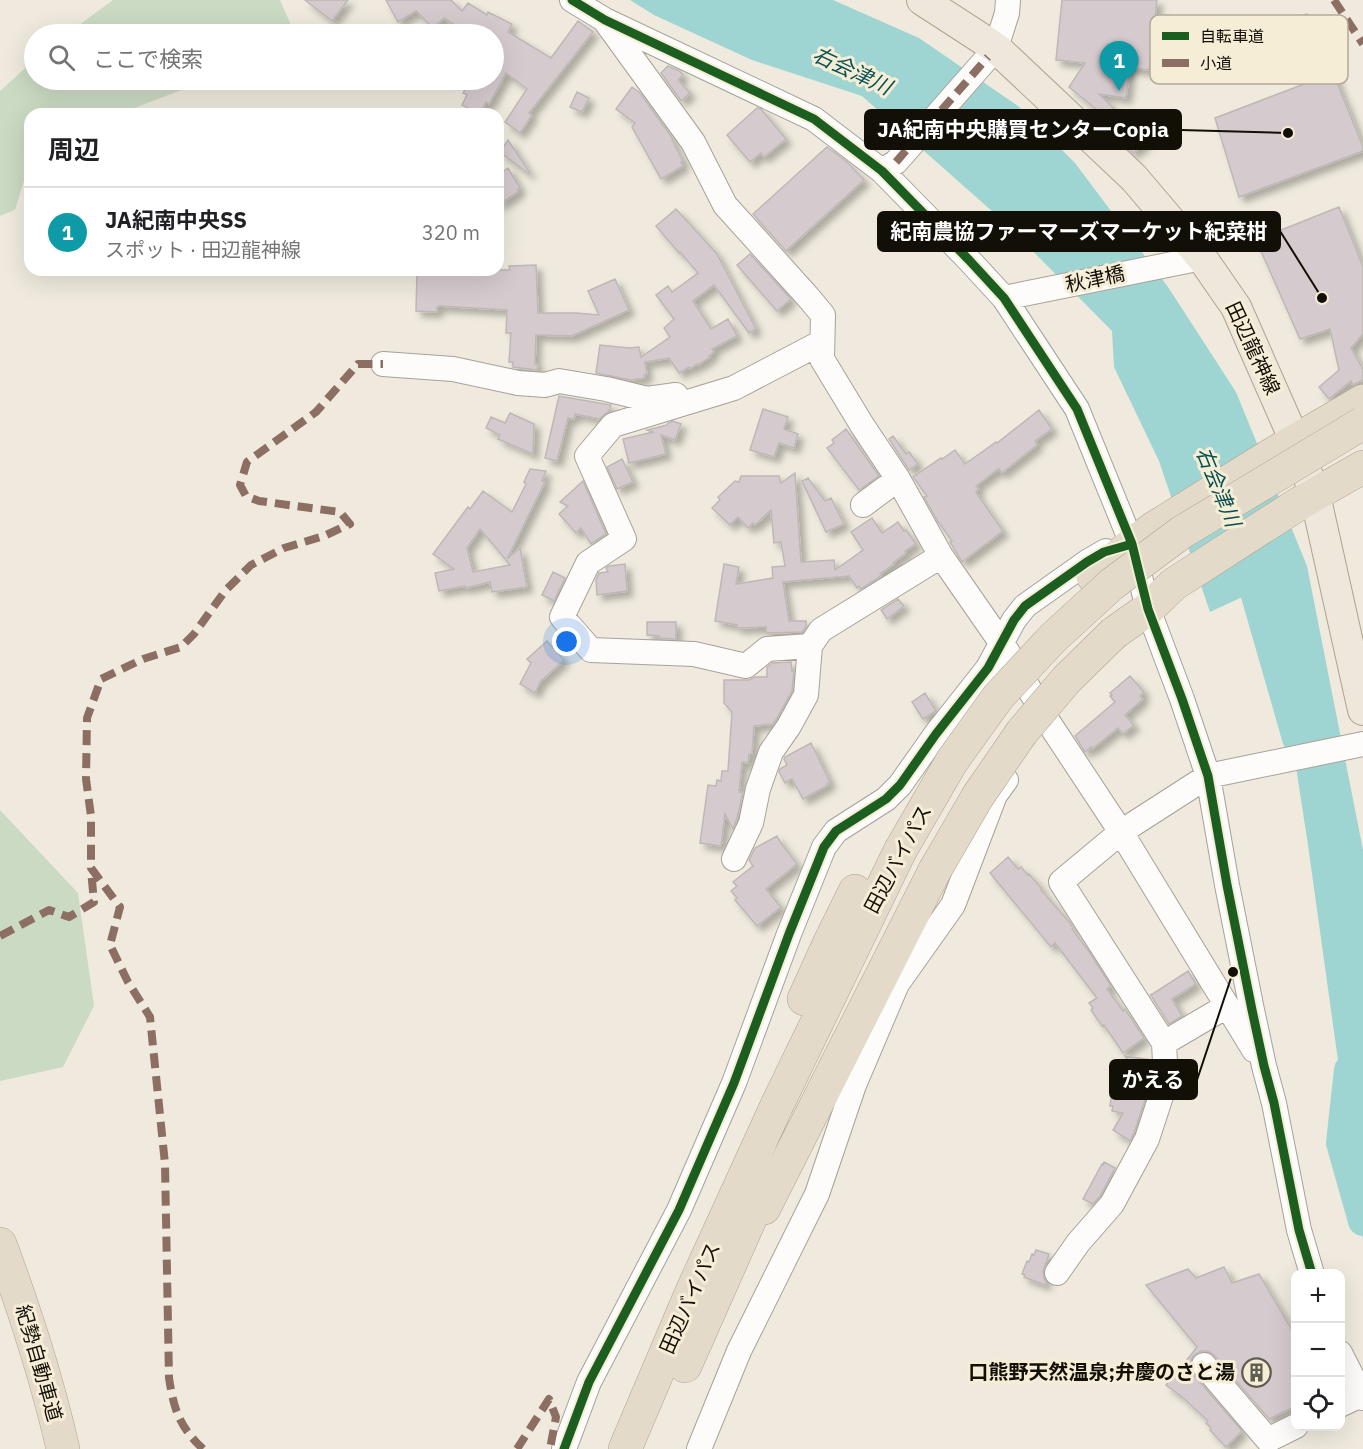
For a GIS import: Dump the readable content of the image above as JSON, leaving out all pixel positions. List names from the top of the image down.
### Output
{
  "streets": {
    "highway": ["田辺バイパス", "紀勢自動車道"],
    "main road": ["田辺龍神線"],
    "street": ["秋津橋"]
  },
  "crossings": [
    ["秋津橋", "田辺龍神線"]
  ],
  "water": ["右会津川"],
  "places": {
    "other": ["JA紀南中央購買センターCopia", "紀南農協ファーマーズマーケット紀菜柑", "かえる"],
    "building": ["口熊野天然温泉;弁慶のさと湯"]
  },
  "legend": ["自転車道", "小道"],
  "page": {
    "search": "ここで検索",
    "pins": "1",
    "heading": "周辺",
    "list": [
      {
        "mark": "1",
        "name": "JA紀南中央SS",
        "note": "スポット · 田辺龍神線",
        "value": "320 m"
      }
    ],
    "map_buttons": ["+", "−"]
  }
}
